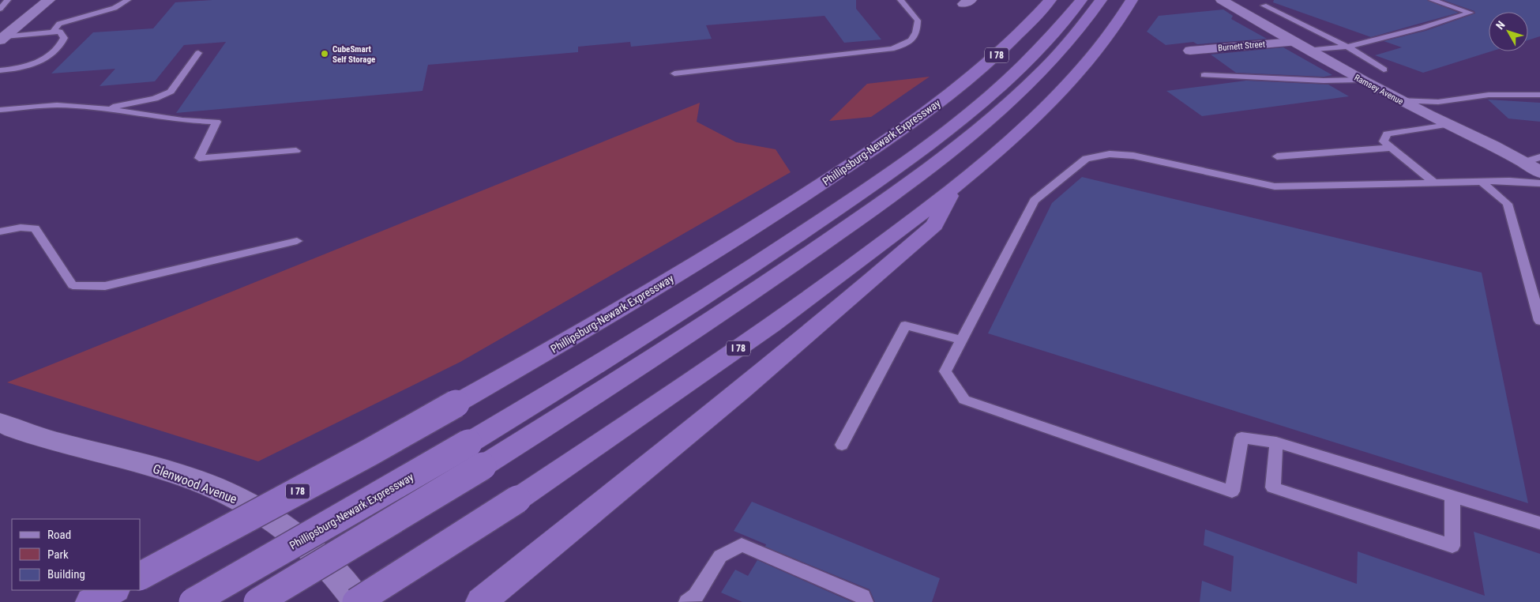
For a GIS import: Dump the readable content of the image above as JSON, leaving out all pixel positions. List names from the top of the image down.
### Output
{
  "streets": {
    "highway": ["I 78", "Phillipsburg-Newark Expressway"],
    "street": ["Burnett Street", "Ramsey Avenue", "Glenwood Avenue"]
  },
  "crossings": [
    ["Burnett Street", "Ramsey Avenue"],
    ["I 78", "Glenwood Avenue"]
  ],
  "places": ["CubeSmart Self Storage"],
  "legend": ["Road", "Park", "Building"],
  "north": "top left"
}
